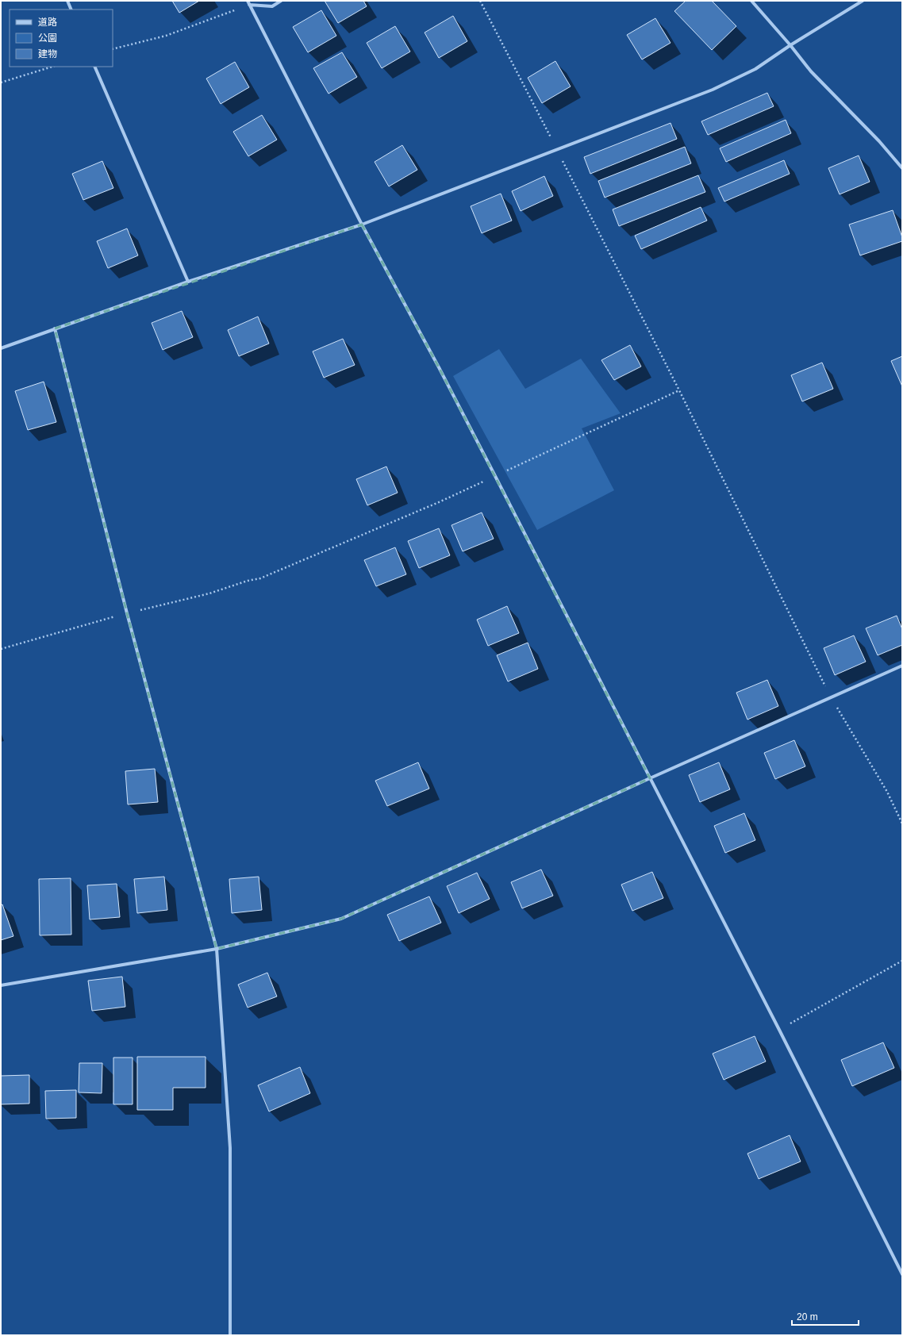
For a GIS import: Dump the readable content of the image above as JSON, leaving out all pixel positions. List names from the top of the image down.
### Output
{
  "legend": ["道路", "公園", "建物"],
  "scale_bar": "20 m"
}
